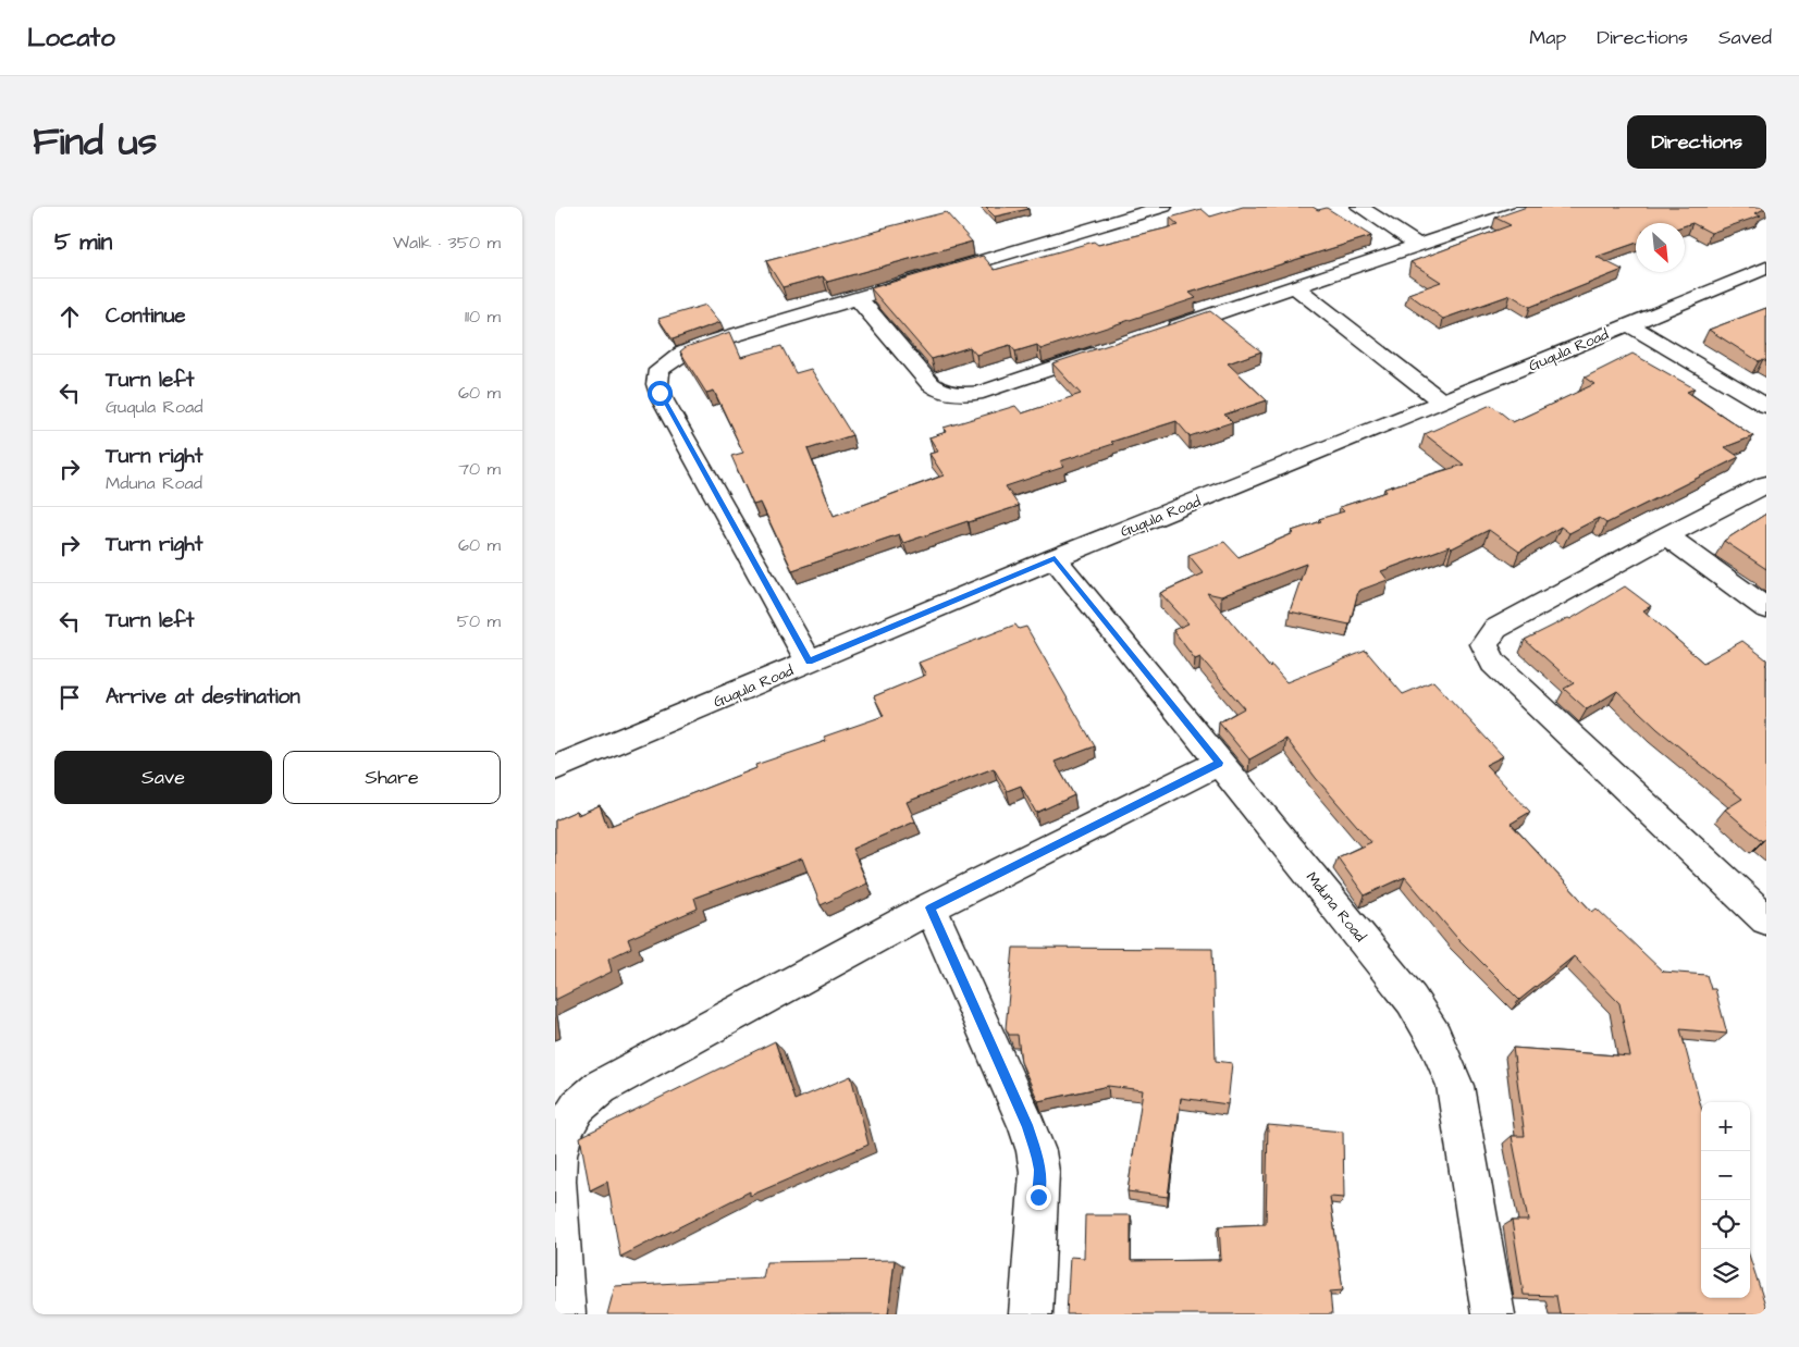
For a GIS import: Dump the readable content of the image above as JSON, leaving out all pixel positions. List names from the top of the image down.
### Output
{
  "streets": {
    "street": ["Guqula Road", "Mduna Road"]
  },
  "crossings": [
    ["Guqula Road", "Mduna Road"]
  ],
  "north": "bottom right",
  "page": {
    "header": "Locato",
    "nav": ["Map", "Directions", "Saved"],
    "title": "Find us",
    "buttons": [
      "Directions",
      ["Save", "Share"]
    ],
    "heading": ["5 min", "Walk · 350 m"],
    "list": [
      ["Continue", "110 m"],
      ["Turn left", "Guqula Road", "60 m"],
      ["Turn right", "Mduna Road", "70 m"],
      ["Turn right", "60 m"],
      ["Turn left", "50 m"],
      "Arrive at destination"
    ],
    "map_buttons": ["+", "−"]
  }
}
